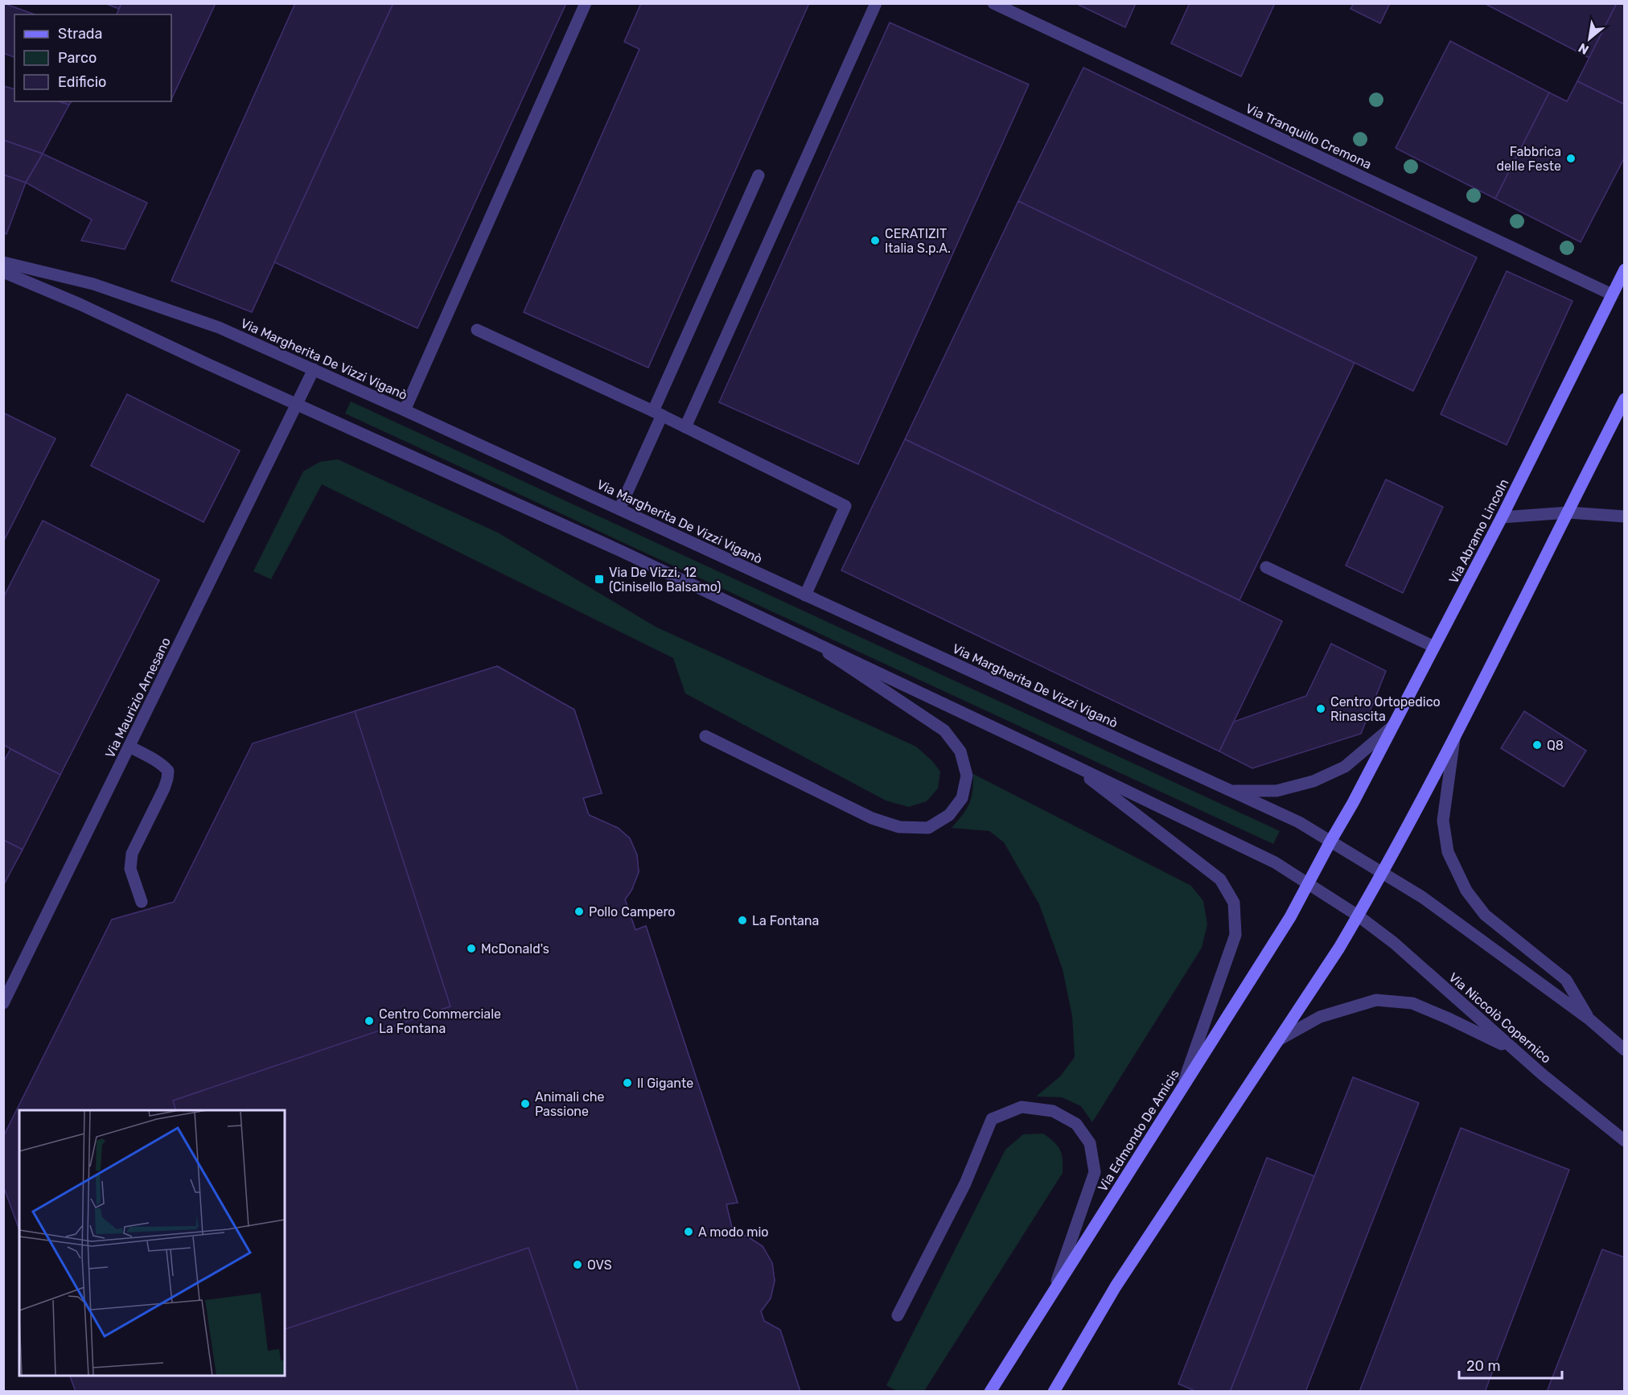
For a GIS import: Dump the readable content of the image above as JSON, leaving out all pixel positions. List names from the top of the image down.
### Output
{
  "streets": {
    "main road": ["Via Abramo Lincoln", "Via Edmondo De Amicis"],
    "street": [
      "Via Tranquillo Cremona",
      "Via Margherita De Vizzi Viganò",
      "Via Maurizio Arnesano",
      "Via Niccolò Copernico"
    ]
  },
  "crossings": [
    ["Via Tranquillo Cremona", "Via Abramo Lincoln"],
    ["Via Margherita De Vizzi Viganò", "Via Abramo Lincoln"],
    ["Via Margherita De Vizzi Viganò", "Via Maurizio Arnesano"],
    ["Via Margherita De Vizzi Viganò", "Via Edmondo De Amicis"],
    ["Via Abramo Lincoln", "Via Edmondo De Amicis"],
    ["Via Niccolò Copernico", "Via Edmondo De Amicis"]
  ],
  "places": {
    "other": [
      "Fabbrica delle Feste",
      "CERATIZIT Italia S.p.A.",
      "Centro Ortopedico Rinascita",
      "Q8",
      "Pollo Campero",
      "La Fontana",
      "McDonald's",
      "Centro Commerciale La Fontana",
      "Il Gigante",
      "Animali che Passione",
      "A modo mio",
      "OVS"
    ],
    "transit": ["Via De Vizzi, 12 (Cinisello Balsamo)"]
  },
  "legend": ["Strada", "Parco", "Edificio"],
  "scale_bar": "20 m",
  "north": "bottom left"
}
